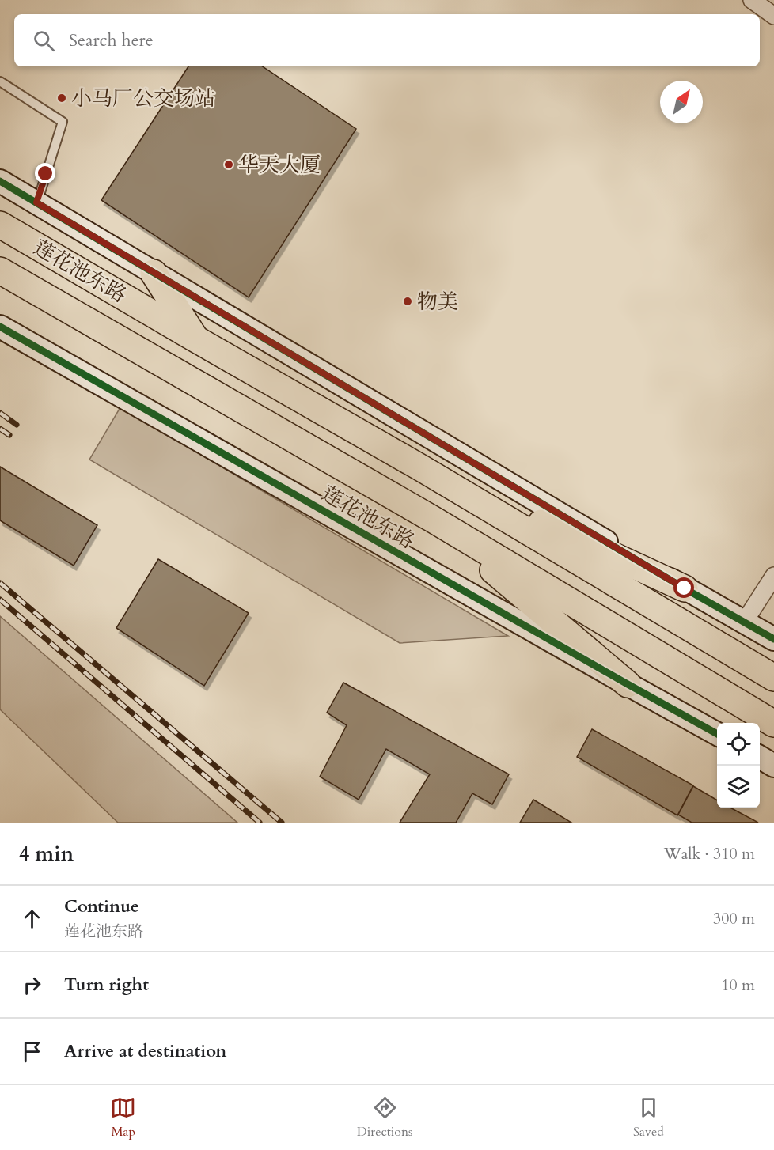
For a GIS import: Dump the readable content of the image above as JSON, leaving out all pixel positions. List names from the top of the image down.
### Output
{
  "streets": {
    "highway": ["莲花池东路"]
  },
  "places": ["小马厂公交场站", "华天大厦", "物美"],
  "north": "top right",
  "page": {
    "search": "Search here",
    "heading": ["4 min", "Walk · 310 m"],
    "list": [
      ["Continue", "莲花池东路", "300 m"],
      ["Turn right", "10 m"],
      "Arrive at destination"
    ],
    "nav": ["Map", "Directions", "Saved"]
  }
}
